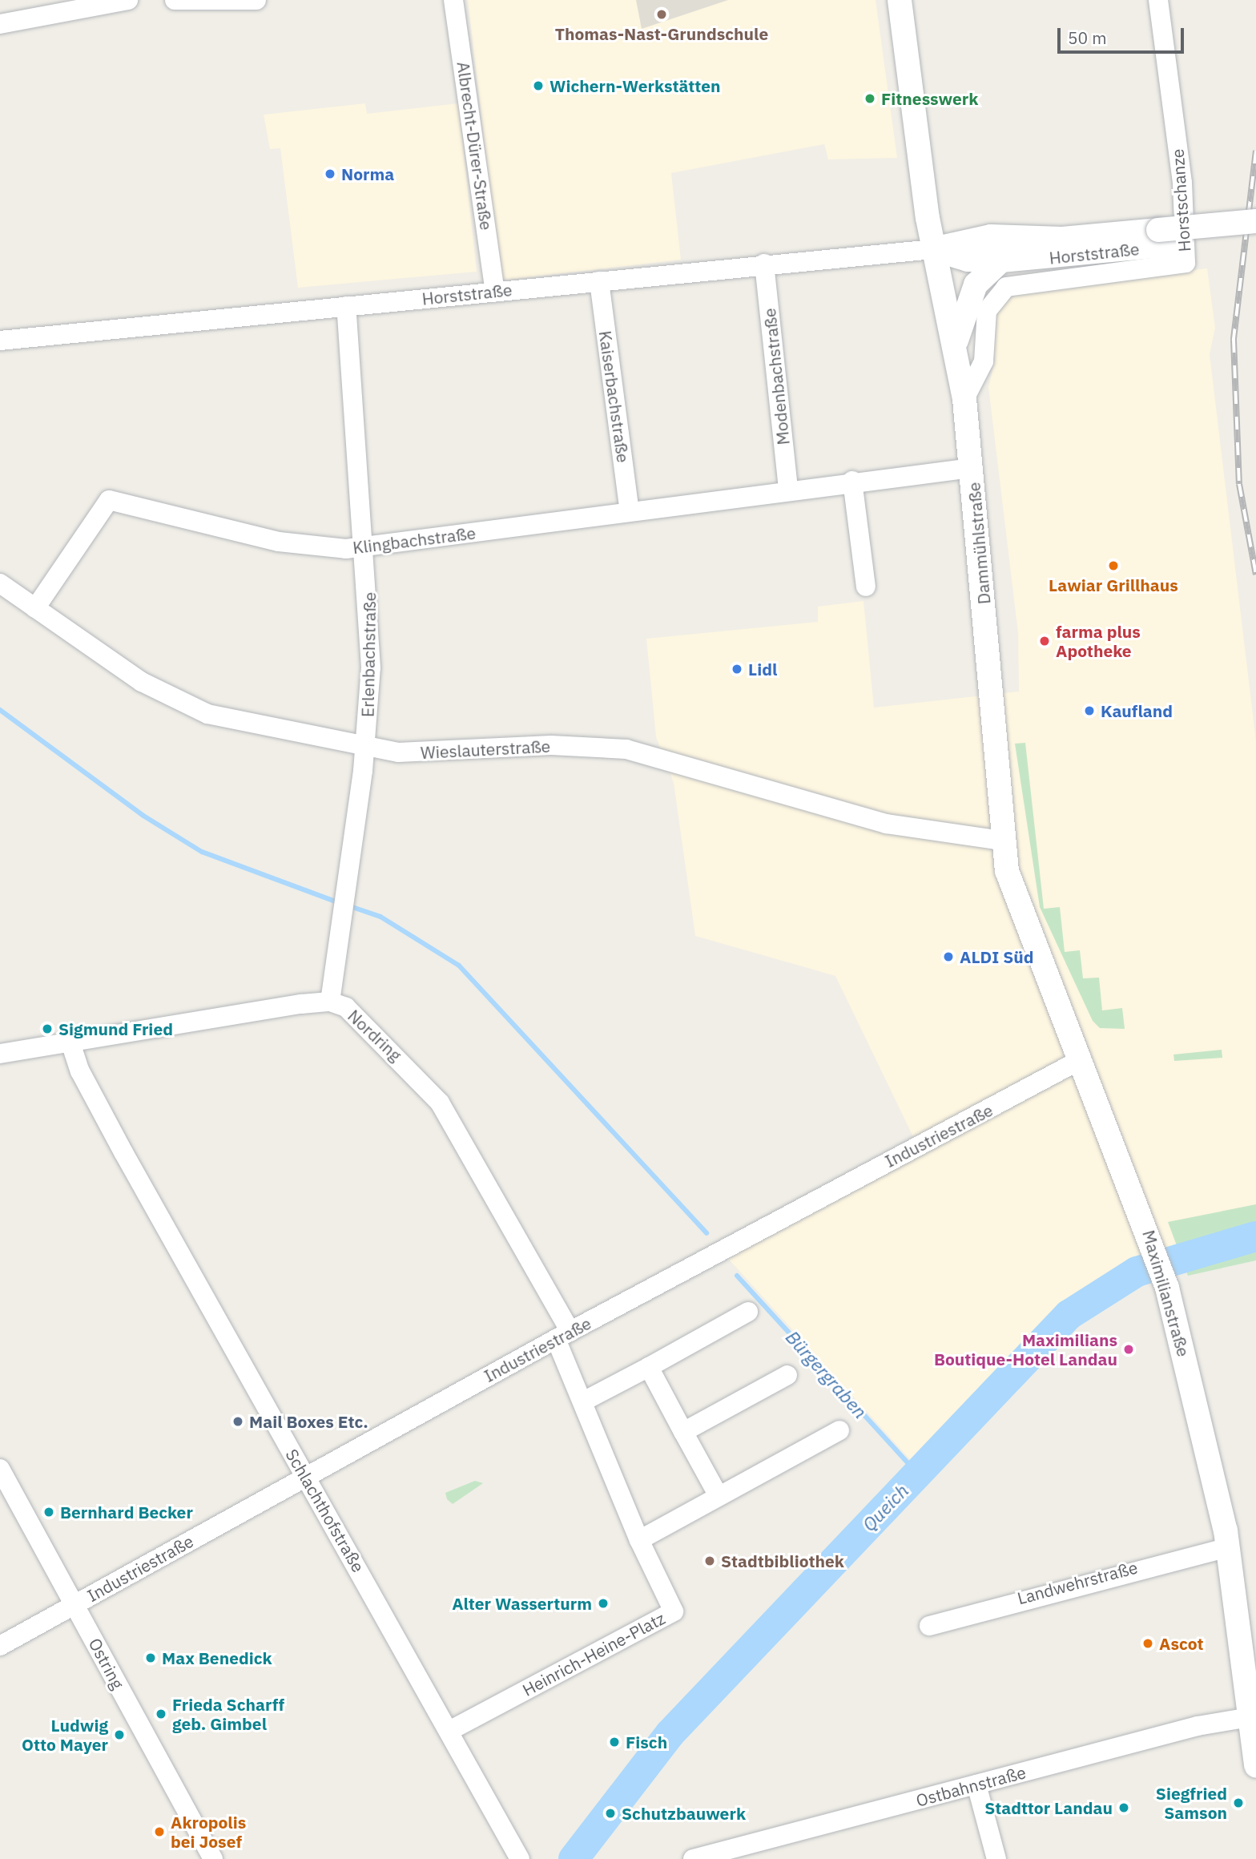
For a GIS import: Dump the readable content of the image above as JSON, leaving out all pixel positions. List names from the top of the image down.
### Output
{
  "streets": {
    "street": [
      "Albrecht-Dürer-Straße",
      "Horstschanze",
      "Horststraße",
      "Modenbachstraße",
      "Kaiserbachstraße",
      "Klingbachstraße",
      "Dammühlstraße",
      "Erlenbachstraße",
      "Wieslauterstraße",
      "Nordring",
      "Industriestraße",
      "Maximilianstraße",
      "Schlachthofstraße",
      "Landwehrstraße",
      "Heinrich-Heine-Platz",
      "Ostring",
      "Ostbahnstraße"
    ]
  },
  "crossings": [
    ["Albrecht-Dürer-Straße", "Horststraße"],
    ["Horstschanze", "Dammühlstraße"],
    ["Horststraße", "Modenbachstraße"],
    ["Horststraße", "Kaiserbachstraße"],
    ["Horststraße", "Dammühlstraße"],
    ["Horststraße", "Erlenbachstraße"],
    ["Modenbachstraße", "Klingbachstraße"],
    ["Kaiserbachstraße", "Klingbachstraße"],
    ["Klingbachstraße", "Dammühlstraße"],
    ["Klingbachstraße", "Erlenbachstraße"],
    ["Klingbachstraße", "Wieslauterstraße"],
    ["Dammühlstraße", "Wieslauterstraße"],
    ["Dammühlstraße", "Maximilianstraße"],
    ["Erlenbachstraße", "Wieslauterstraße"],
    ["Erlenbachstraße", "Nordring"],
    ["Wieslauterstraße", "Maximilianstraße"],
    ["Nordring", "Industriestraße"],
    ["Nordring", "Schlachthofstraße"],
    ["Nordring", "Heinrich-Heine-Platz"],
    ["Industriestraße", "Maximilianstraße"],
    ["Industriestraße", "Schlachthofstraße"],
    ["Industriestraße", "Ostring"],
    ["Maximilianstraße", "Landwehrstraße"],
    ["Maximilianstraße", "Ostbahnstraße"],
    ["Schlachthofstraße", "Heinrich-Heine-Platz"]
  ],
  "water": ["Bürgergraben", "Queich"],
  "places": [
    "Thomas-Nast-Grundschule",
    "Wichern-Werkstätten",
    "Fitnesswerk",
    "Norma",
    "Lawiar Grillhaus",
    "farma plus Apotheke",
    "Lidl",
    "Kaufland",
    "ALDI Süd",
    "Sigmund Fried",
    "Maximilians Boutique-Hotel Landau",
    "Mail Boxes Etc.",
    "Bernhard Becker",
    "Stadtbibliothek",
    "Alter Wasserturm",
    "Ascot",
    "Max Benedick",
    "Frieda Scharff geb. Gimbel",
    "Ludwig Otto Mayer",
    "Fisch",
    "Siegfried Samson",
    "Stadttor Landau",
    "Schutzbauwerk",
    "Akropolis bei Josef"
  ],
  "scale_bar": "50 m"
}
